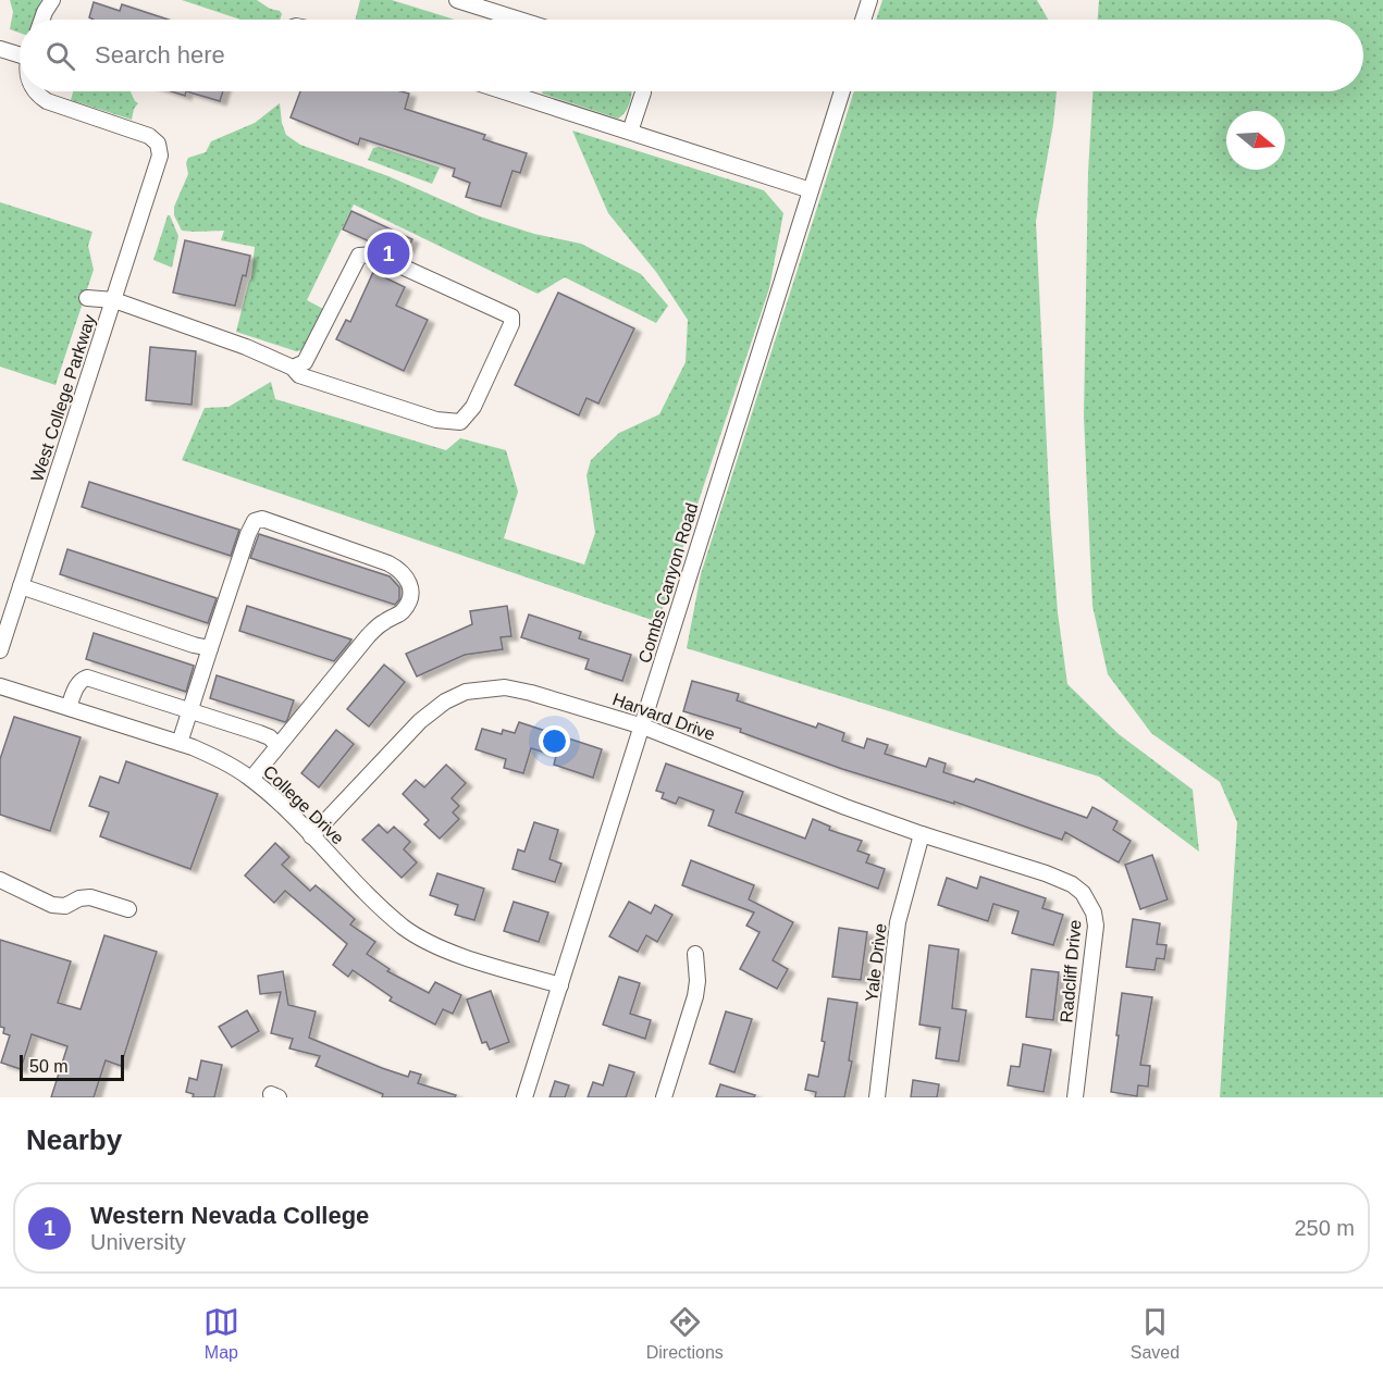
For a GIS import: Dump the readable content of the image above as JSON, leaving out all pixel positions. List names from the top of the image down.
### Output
{
  "streets": {
    "street": [
      "West College Parkway",
      "Combs Canyon Road",
      "Harvard Drive",
      "College Drive",
      "Yale Drive",
      "Radcliff Drive"
    ]
  },
  "crossings": [
    ["Combs Canyon Road", "Harvard Drive"],
    ["Combs Canyon Road", "College Drive"],
    ["Harvard Drive", "College Drive"],
    ["Harvard Drive", "Yale Drive"],
    ["Harvard Drive", "Radcliff Drive"]
  ],
  "scale_bar": "50 m",
  "north": "right",
  "page": {
    "search": "Search here",
    "pins": "1",
    "scale": "50 m",
    "heading": "Nearby",
    "list": [
      {
        "mark": "1",
        "name": "Western Nevada College",
        "note": "University",
        "value": "250 m"
      }
    ],
    "nav": ["Map", "Directions", "Saved"]
  }
}
